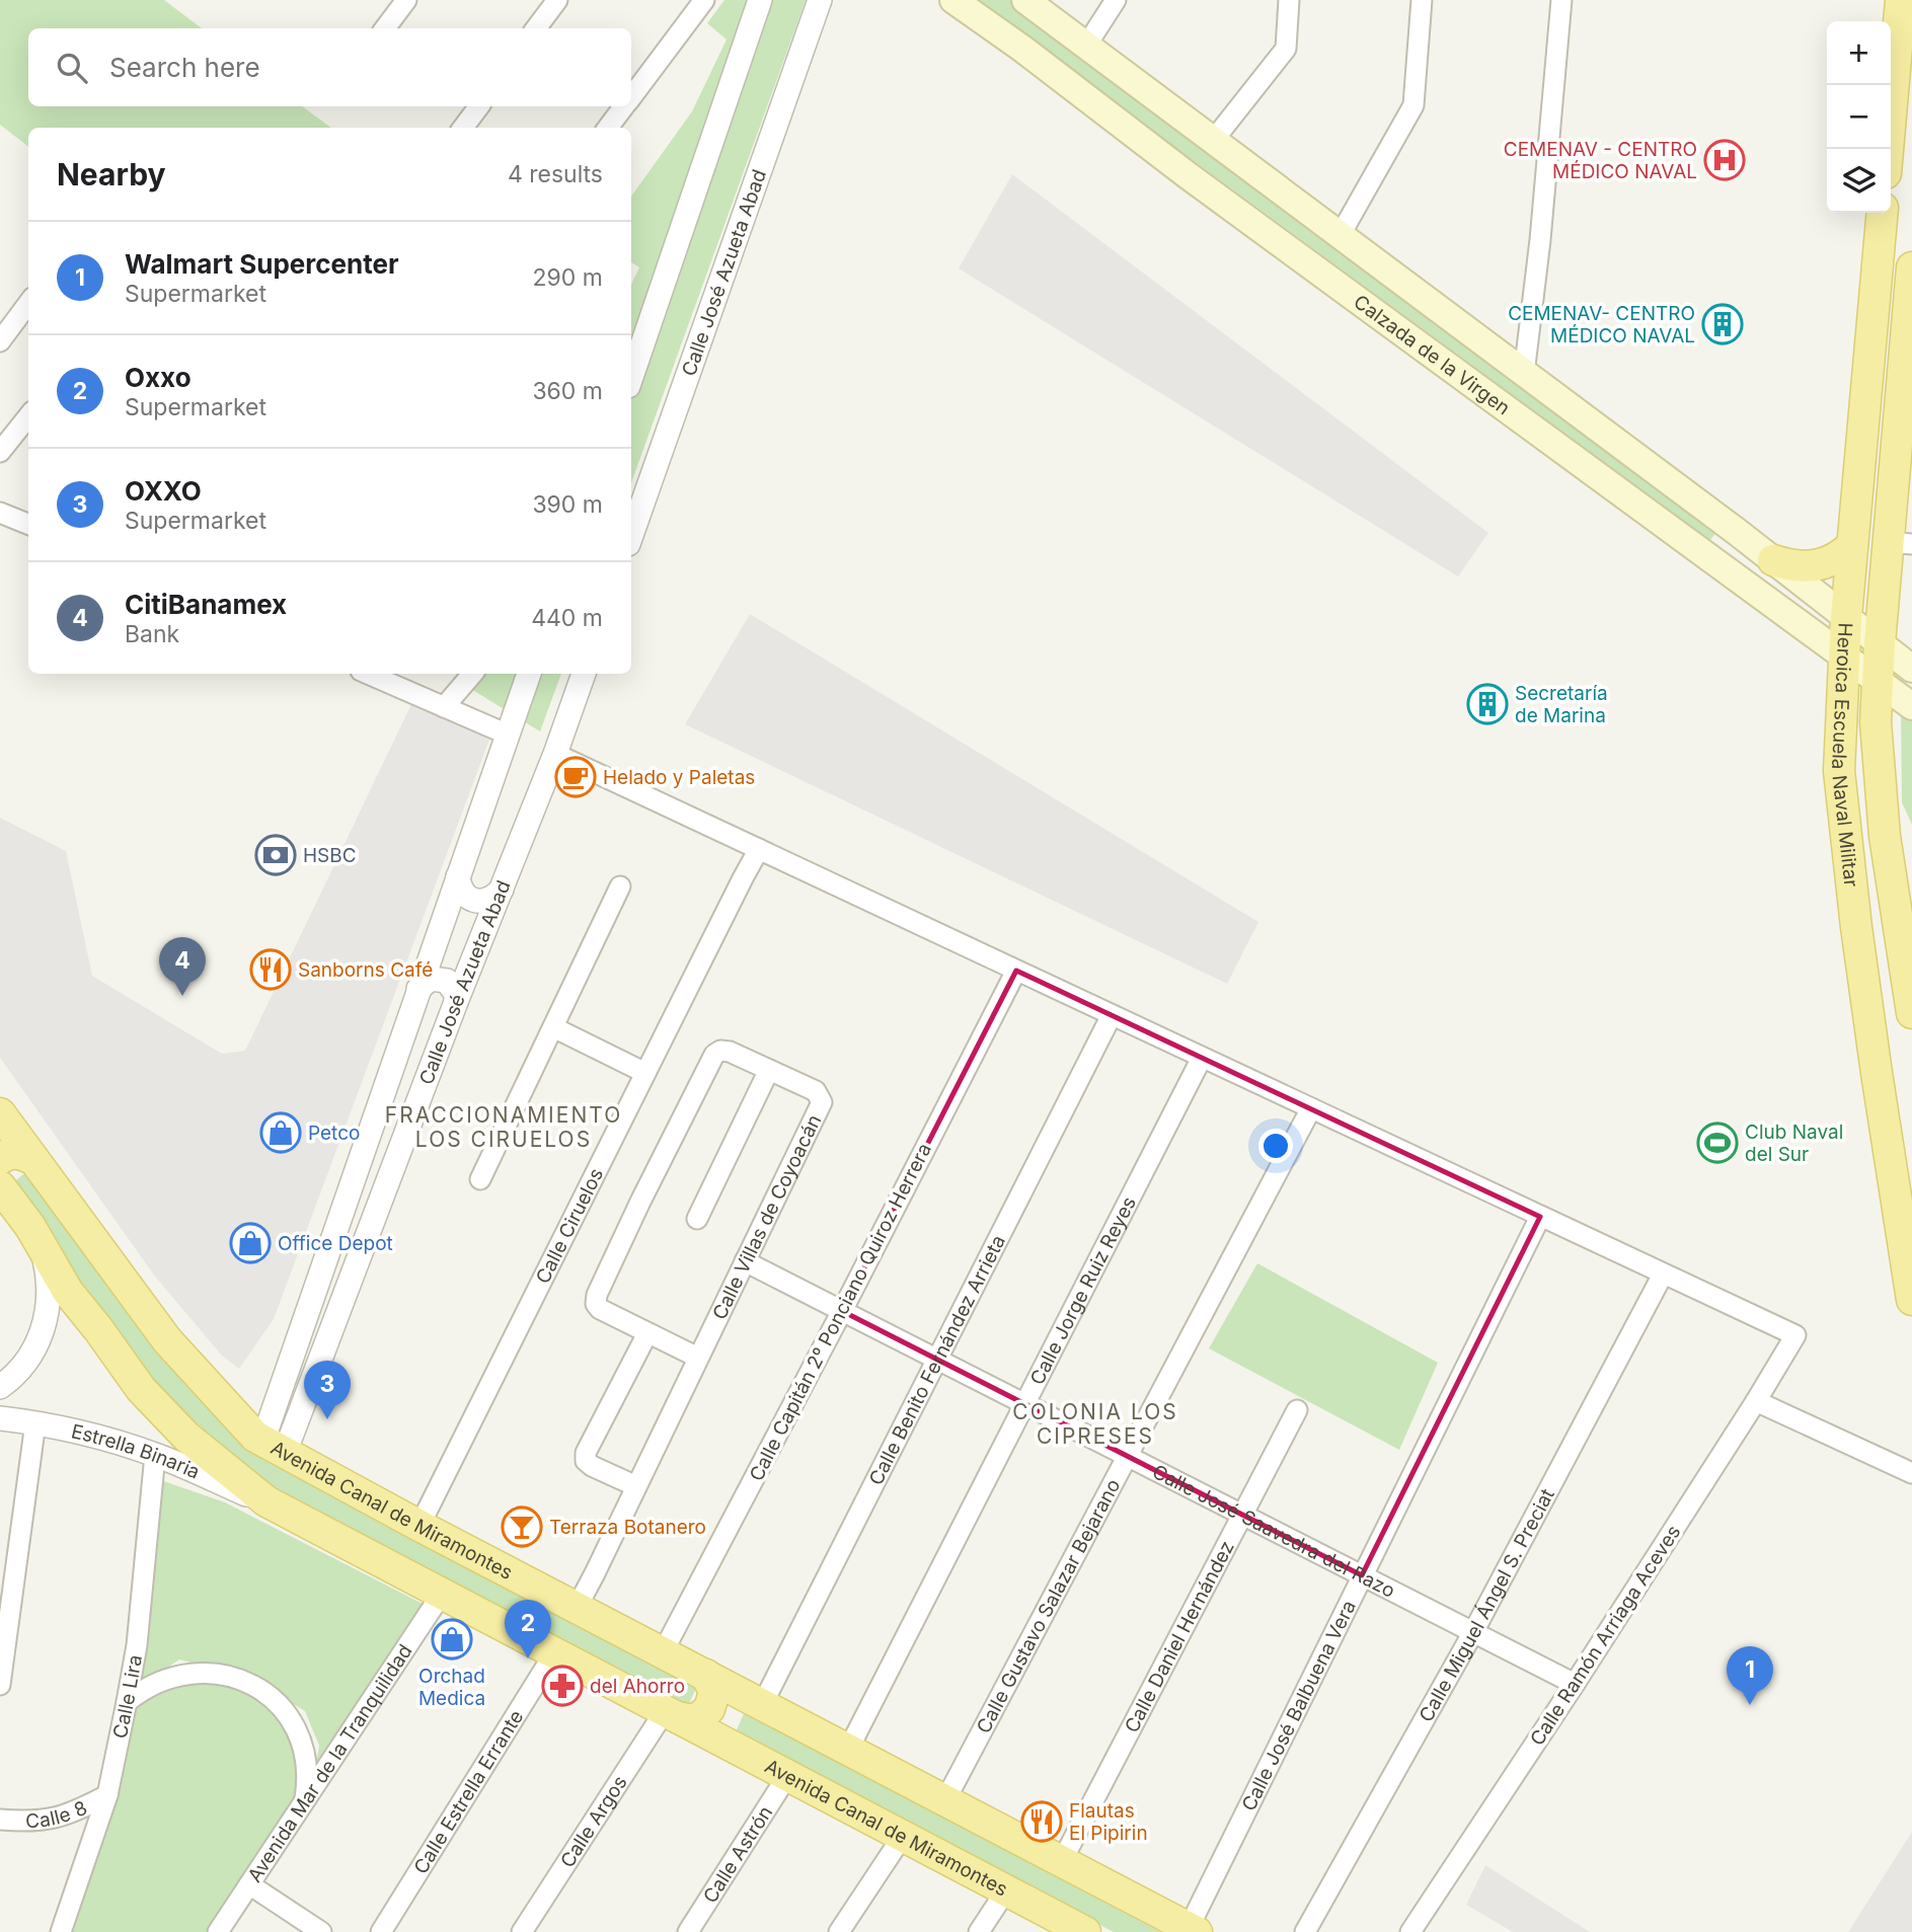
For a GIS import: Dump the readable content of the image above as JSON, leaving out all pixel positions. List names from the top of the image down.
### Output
{
  "streets": {
    "main road": ["Calzada de la Virgen", "Heroica Escuela Naval Militar", "Avenida Canal de Miramontes"],
    "street": [
      "Calle José Azueta Abad",
      "Calle Villas de Coyoacán",
      "Calle Ciruelos",
      "Calle Jorge Ruiz Reyes",
      "Calle Capitán 2º Ponciano Quiroz Herrera",
      "Calle Benito Fernández Arrieta",
      "Estrella Binaria",
      "Calle José Saavedra del Razo",
      "Calle Gustavo Salazar Bejarano",
      "Calle Miguel Ángel S. Preciat",
      "Calle Ramón Arriaga Aceves",
      "Calle Daniel Hernández",
      "Calle Lira",
      "Calle José Balbuena Vera",
      "Avenida Mar de la Tranquilidad",
      "Calle Estrella Errante",
      "Calle 8",
      "Calle Argos",
      "Calle Astrón"
    ]
  },
  "crossings": [
    ["Calle José Azueta Abad", "Avenida Canal de Miramontes"],
    ["Calzada de la Virgen", "Heroica Escuela Naval Militar"],
    ["Calle Villas de Coyoacán", "Avenida Canal de Miramontes"],
    ["Calle Villas de Coyoacán", "Calle José Saavedra del Razo"],
    ["Calle Ciruelos", "Avenida Canal de Miramontes"],
    ["Calle Jorge Ruiz Reyes", "Avenida Canal de Miramontes"],
    ["Calle Jorge Ruiz Reyes", "Calle José Saavedra del Razo"],
    ["Calle Capitán 2º Ponciano Quiroz Herrera", "Avenida Canal de Miramontes"],
    ["Calle Capitán 2º Ponciano Quiroz Herrera", "Calle José Saavedra del Razo"],
    ["Calle Benito Fernández Arrieta", "Avenida Canal de Miramontes"],
    ["Calle Benito Fernández Arrieta", "Calle José Saavedra del Razo"],
    ["Estrella Binaria", "Avenida Canal de Miramontes"],
    ["Estrella Binaria", "Calle Lira"],
    ["Avenida Canal de Miramontes", "Calle Gustavo Salazar Bejarano"],
    ["Avenida Canal de Miramontes", "Calle Daniel Hernández"],
    ["Avenida Canal de Miramontes", "Calle José Balbuena Vera"],
    ["Avenida Canal de Miramontes", "Avenida Mar de la Tranquilidad"],
    ["Avenida Canal de Miramontes", "Calle Estrella Errante"],
    ["Avenida Canal de Miramontes", "Calle Argos"],
    ["Avenida Canal de Miramontes", "Calle Astrón"],
    ["Calle José Saavedra del Razo", "Calle Gustavo Salazar Bejarano"],
    ["Calle José Saavedra del Razo", "Calle Miguel Ángel S. Preciat"],
    ["Calle José Saavedra del Razo", "Calle Ramón Arriaga Aceves"],
    ["Calle José Saavedra del Razo", "Calle Daniel Hernández"],
    ["Calle José Saavedra del Razo", "Calle José Balbuena Vera"],
    ["Calle Miguel Ángel S. Preciat", "Calle Ramón Arriaga Aceves"],
    ["Calle Lira", "Calle 8"]
  ],
  "districts": ["FRACCIONAMIENTO LOS CIRUELOS", "COLONIA LOS CIPRESES"],
  "places": {
    "hospital": ["CEMENAV - CENTRO MÉDICO NAVAL"],
    "building": ["CEMENAV- CENTRO MÉDICO NAVAL", "Secretaría de Marina"],
    "cafe": ["Helado y Paletas"],
    "bank": ["HSBC"],
    "restaurant": ["Sanborns Café", "Flautas El Pipirin"],
    "shop": ["Petco", "Office Depot", "Orchad Medica"],
    "sports": ["Club Naval del Sur"],
    "bar": ["Terraza Botanero"],
    "pharmacy": ["del Ahorro"]
  },
  "page": {
    "map_buttons": ["+", "−"],
    "search": "Search here",
    "heading": ["Nearby", "4 results"],
    "list": [
      {
        "mark": "1",
        "name": "Walmart Supercenter",
        "note": "Supermarket",
        "value": "290 m"
      },
      {
        "mark": "2",
        "name": "Oxxo",
        "note": "Supermarket",
        "value": "360 m"
      },
      {
        "mark": "3",
        "name": "OXXO",
        "note": "Supermarket",
        "value": "390 m"
      },
      {
        "mark": "4",
        "name": "CitiBanamex",
        "note": "Bank",
        "value": "440 m"
      }
    ],
    "pins": [
      "4",
      "3",
      "2",
      "1"
    ]
  }
}
